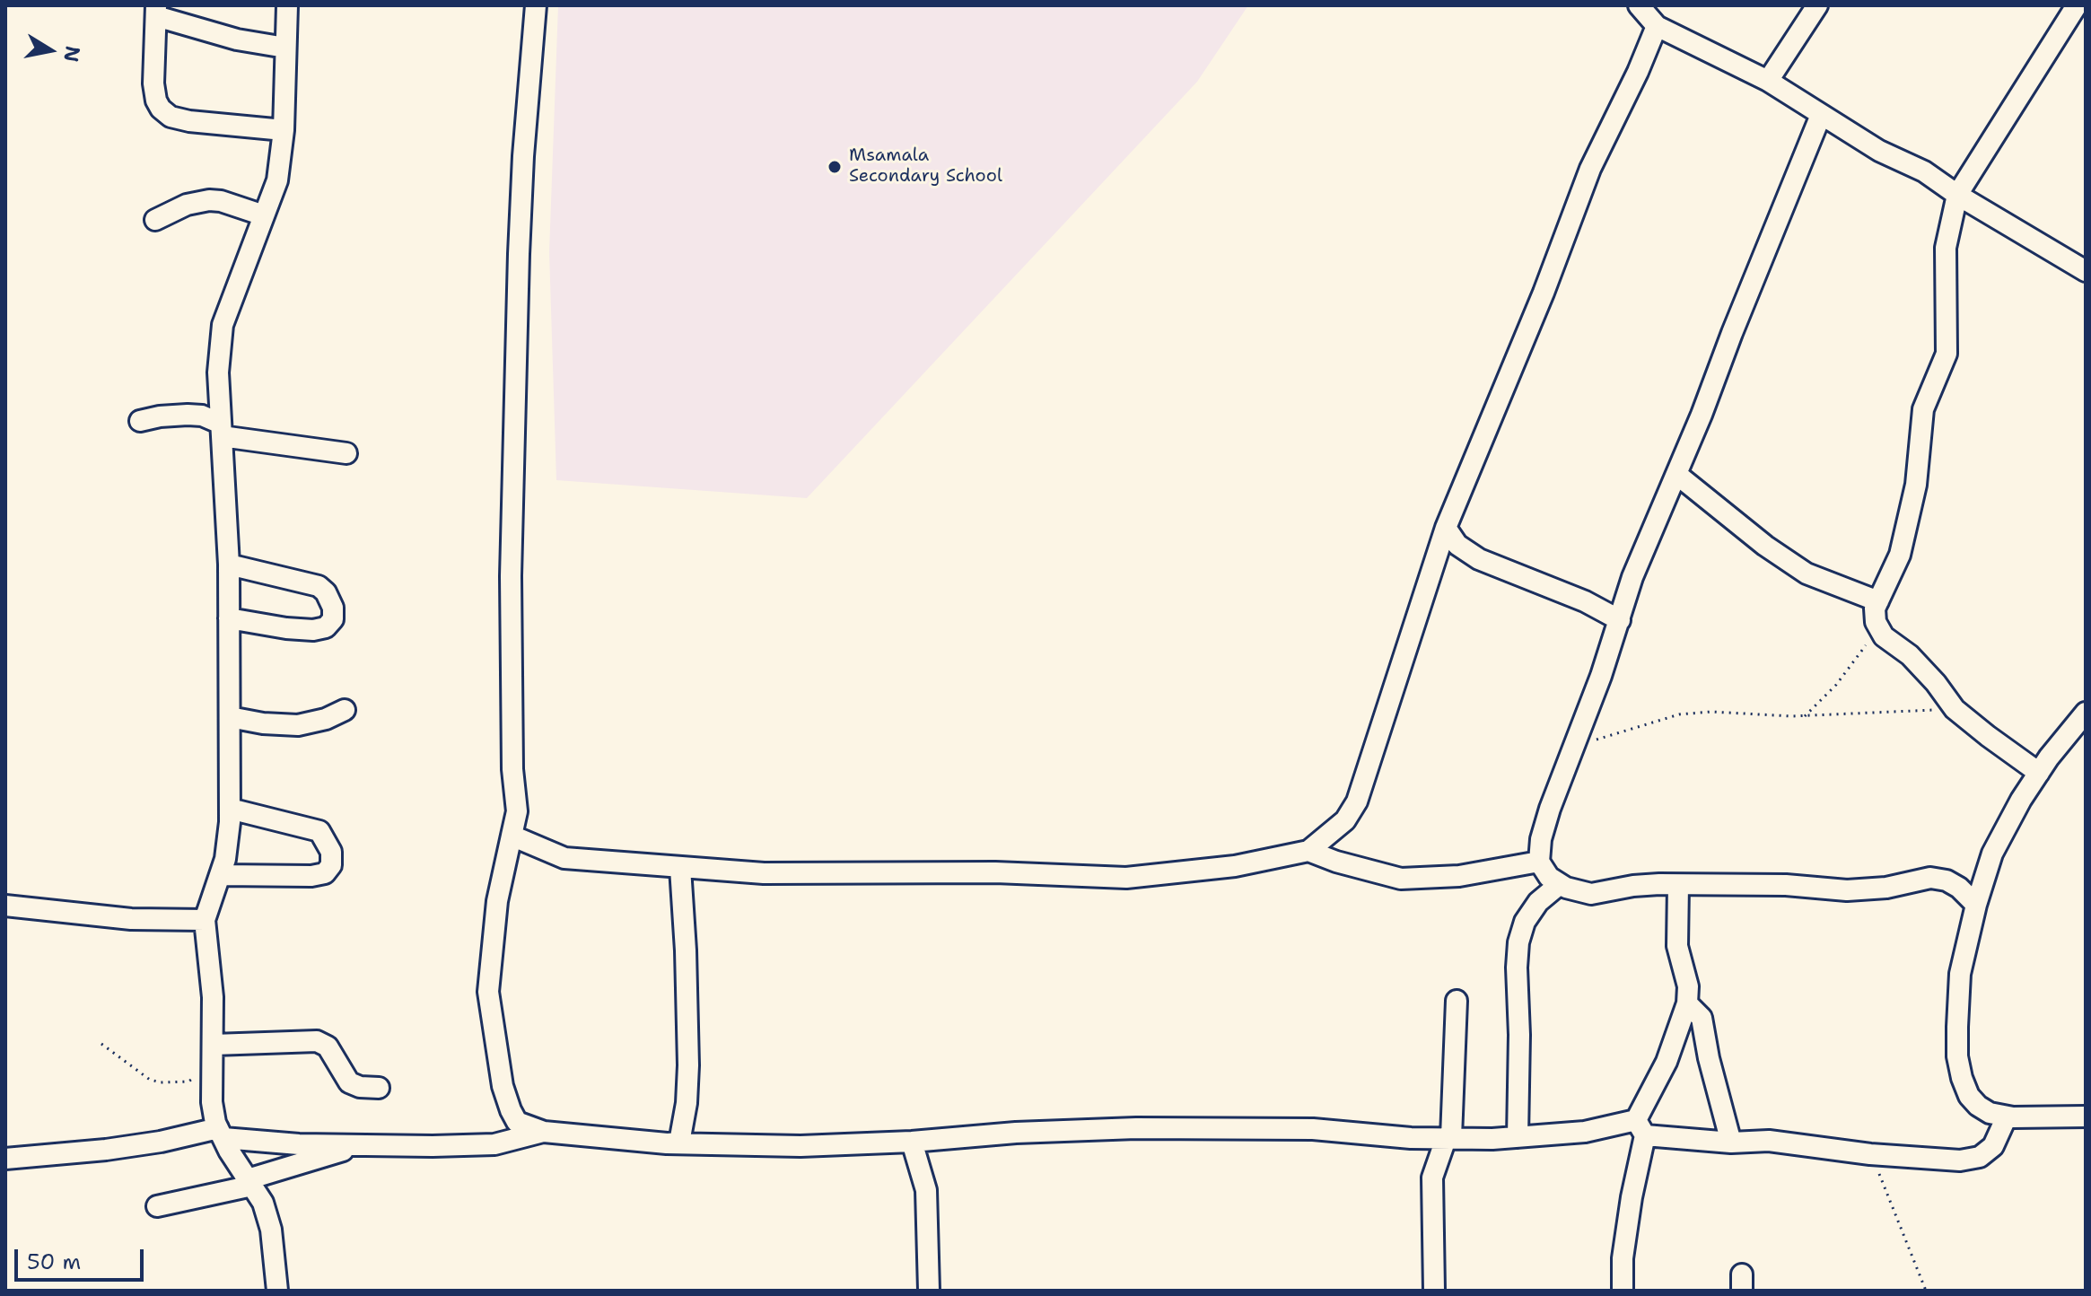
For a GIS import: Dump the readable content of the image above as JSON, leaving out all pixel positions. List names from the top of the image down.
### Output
{
  "places": ["Msamala Secondary School"],
  "scale_bar": "50 m",
  "north": "right"
}
